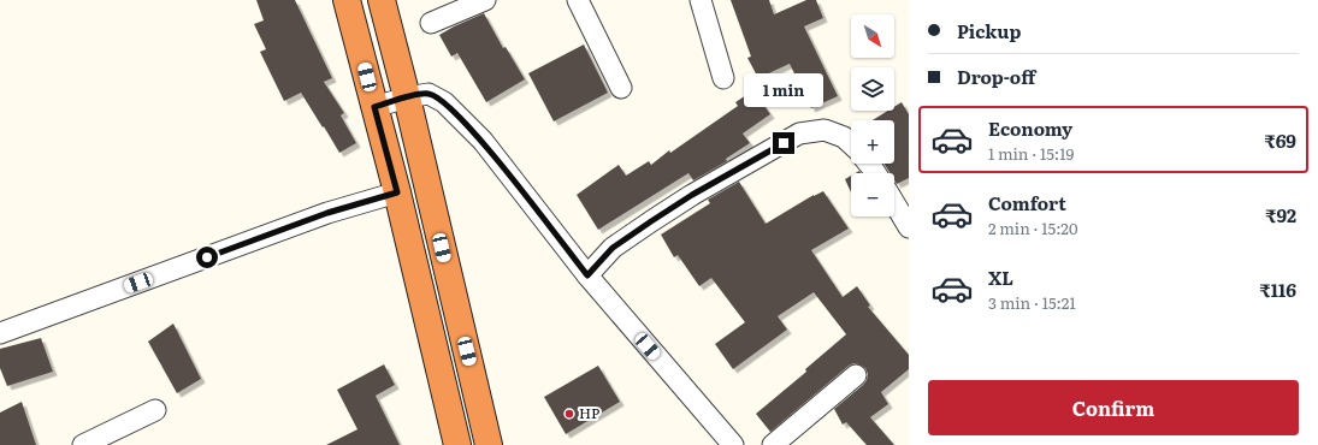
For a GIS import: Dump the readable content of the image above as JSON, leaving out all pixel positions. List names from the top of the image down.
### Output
{
  "places": ["HP"],
  "north": "bottom right",
  "page": {
    "banner": ["Pickup", "Drop-off"],
    "map_buttons": ["+", "−"],
    "bubble": "1 min",
    "list": [
      {
        "name": "Economy",
        "note": "1 min · 15:19",
        "value": "₹69"
      },
      {
        "name": "Comfort",
        "note": "2 min · 15:20",
        "value": "₹92"
      },
      {
        "name": "XL",
        "note": "3 min · 15:21",
        "value": "₹116"
      }
    ],
    "buttons": "Confirm"
  }
}
